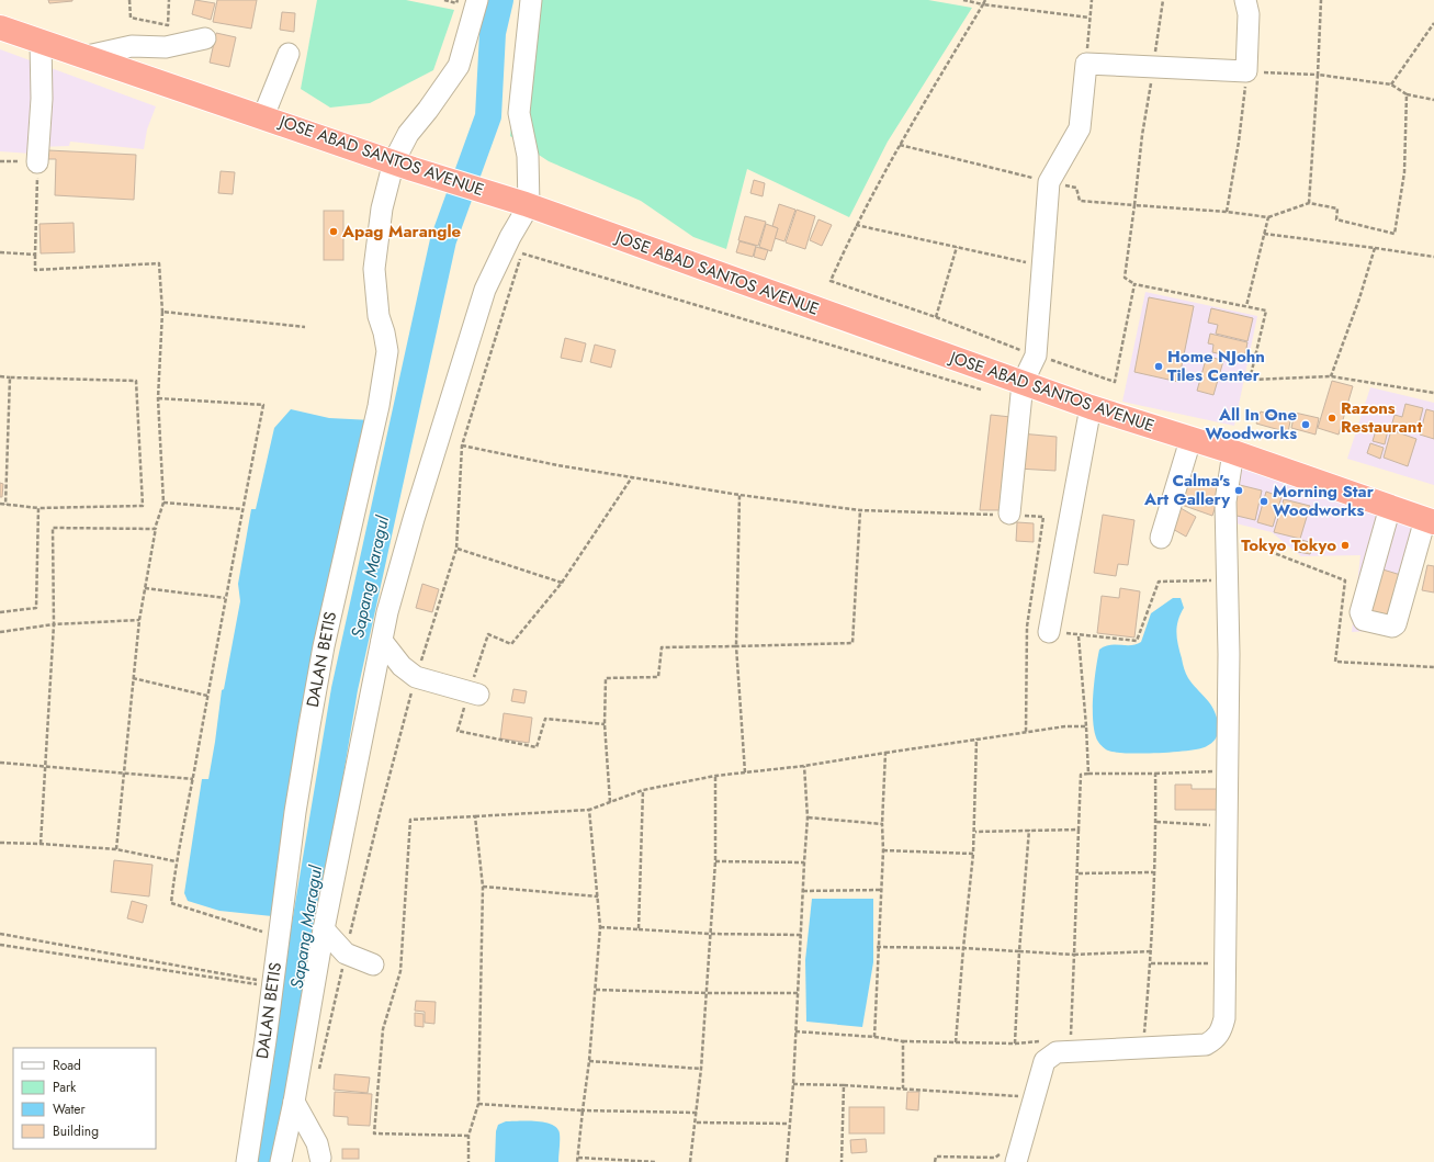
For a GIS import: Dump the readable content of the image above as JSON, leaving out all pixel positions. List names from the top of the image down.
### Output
{
  "streets": {
    "highway": ["JOSE ABAD SANTOS AVENUE"],
    "street": ["DALAN BETIS"]
  },
  "crossings": [
    ["JOSE ABAD SANTOS AVENUE", "DALAN BETIS"]
  ],
  "water": ["Sapang Maragul"],
  "places": [
    "Apag Marangle",
    "Home NJohn Tiles Center",
    "Razons Restaurant",
    "All In One Woodworks",
    "Calma's Art Gallery",
    "Morning Star Woodworks",
    "Tokyo Tokyo"
  ],
  "legend": [
    "Road",
    "Park",
    "Water",
    "Building"
  ]
}
